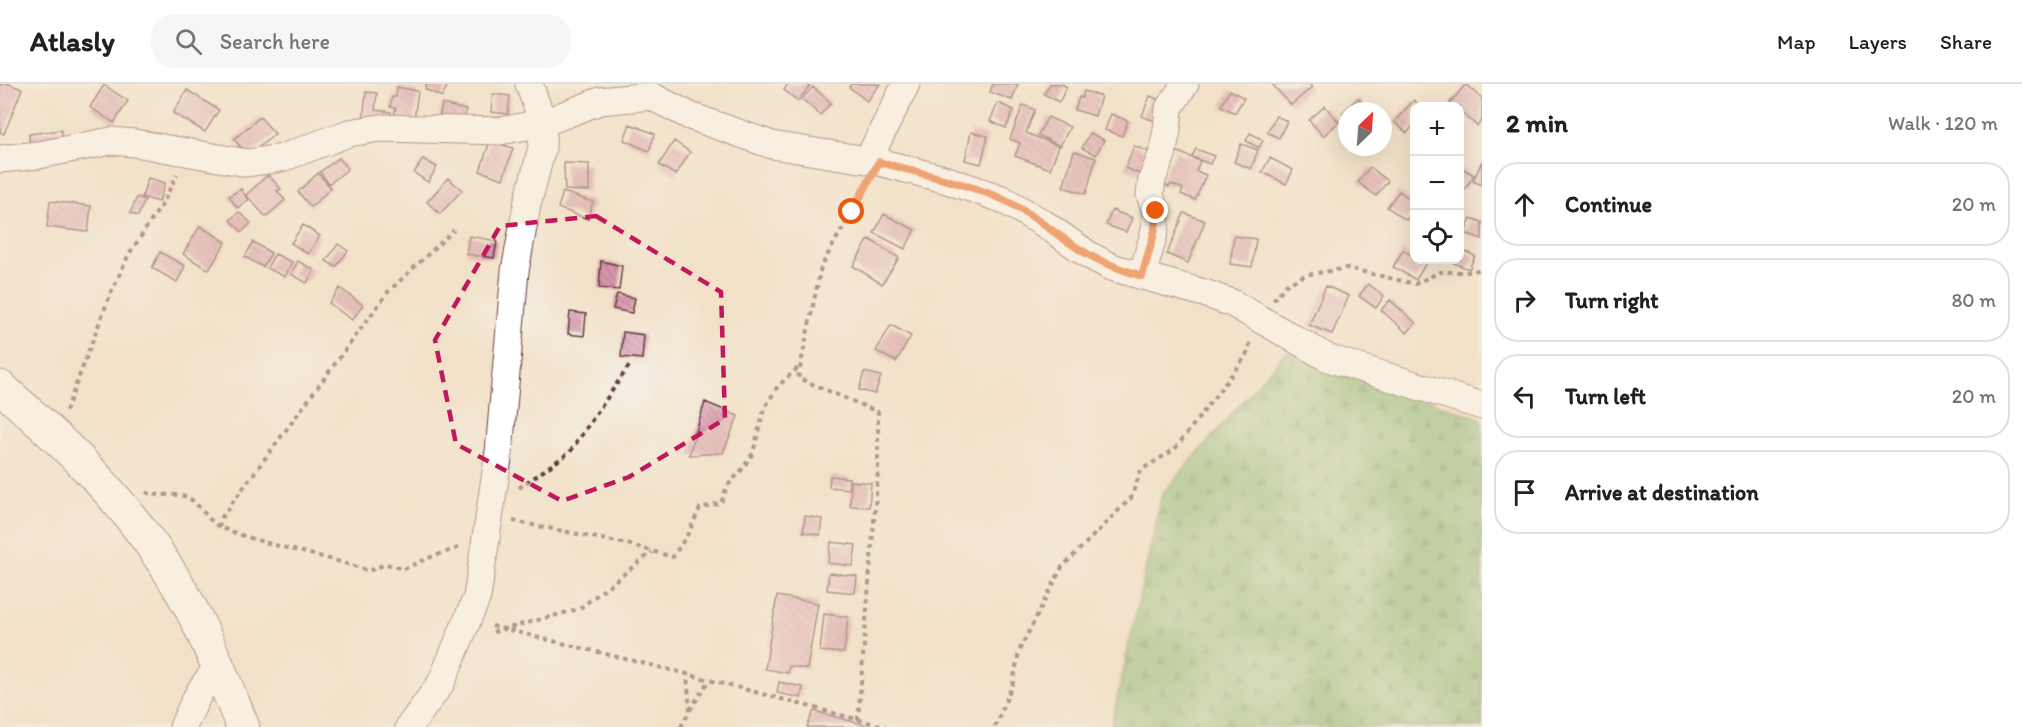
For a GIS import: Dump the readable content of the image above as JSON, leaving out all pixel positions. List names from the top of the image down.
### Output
{
  "north": "top right",
  "page": {
    "header": "Atlasly",
    "search": "Search here",
    "nav": ["Map", "Layers", "Share"],
    "heading": ["2 min", "Walk · 120 m"],
    "map_buttons": ["+", "−"],
    "list": [
      ["Continue", "20 m"],
      ["Turn right", "80 m"],
      ["Turn left", "20 m"],
      "Arrive at destination"
    ]
  }
}
